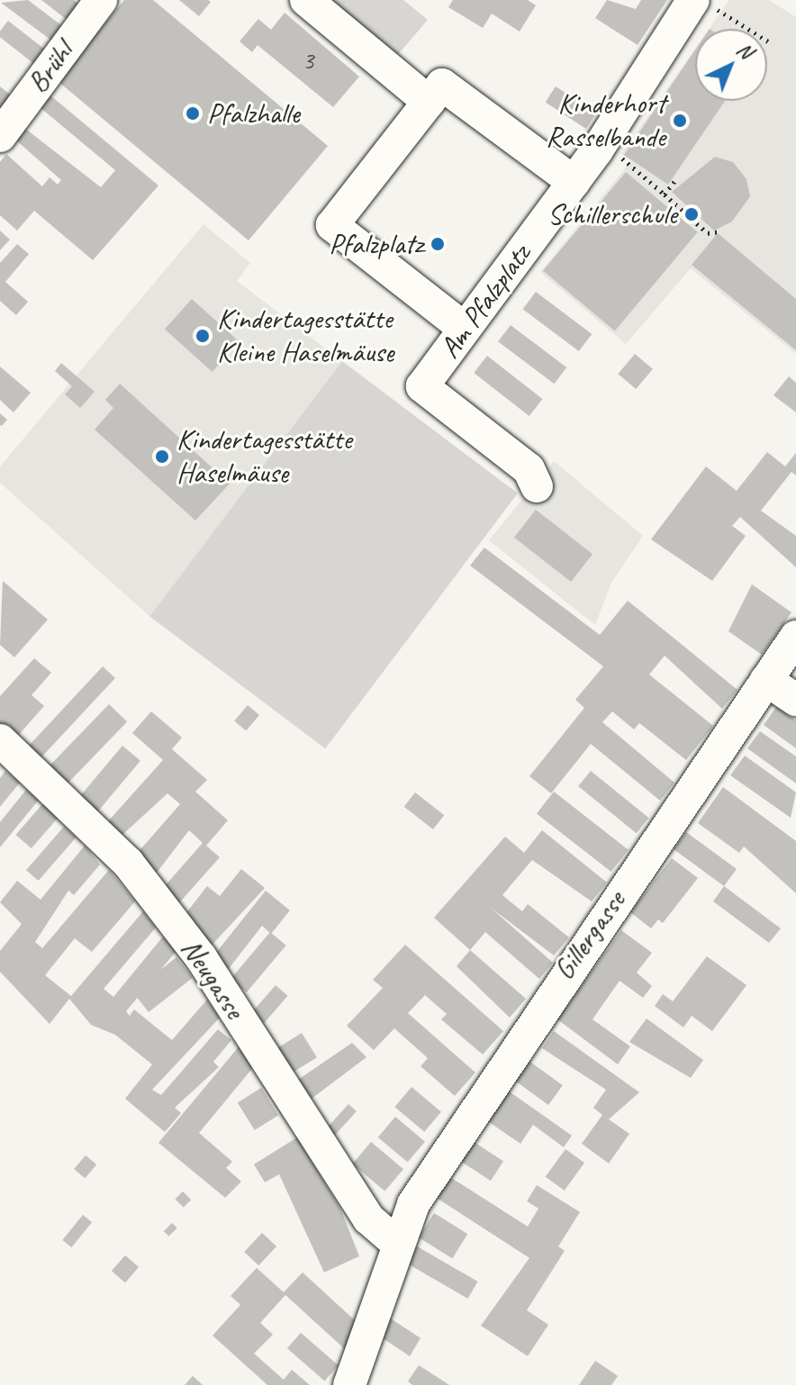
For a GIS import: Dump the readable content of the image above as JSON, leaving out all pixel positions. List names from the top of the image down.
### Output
{
  "streets": {
    "street": [
      "Brühl",
      "Am Pfalzplatz",
      "Gillergasse",
      "Neugasse"
    ]
  },
  "crossings": [
    ["Gillergasse", "Neugasse"]
  ],
  "places": [
    "Pfalzhalle",
    "Kinderhort Rasselbande",
    "Schillerschule",
    "Pfalzplatz",
    "Kindertagesstätte Kleine Haselmäuse",
    "Kindertagesstätte Haselmäuse"
  ],
  "house_numbers": ["3"],
  "north": "top right"
}
